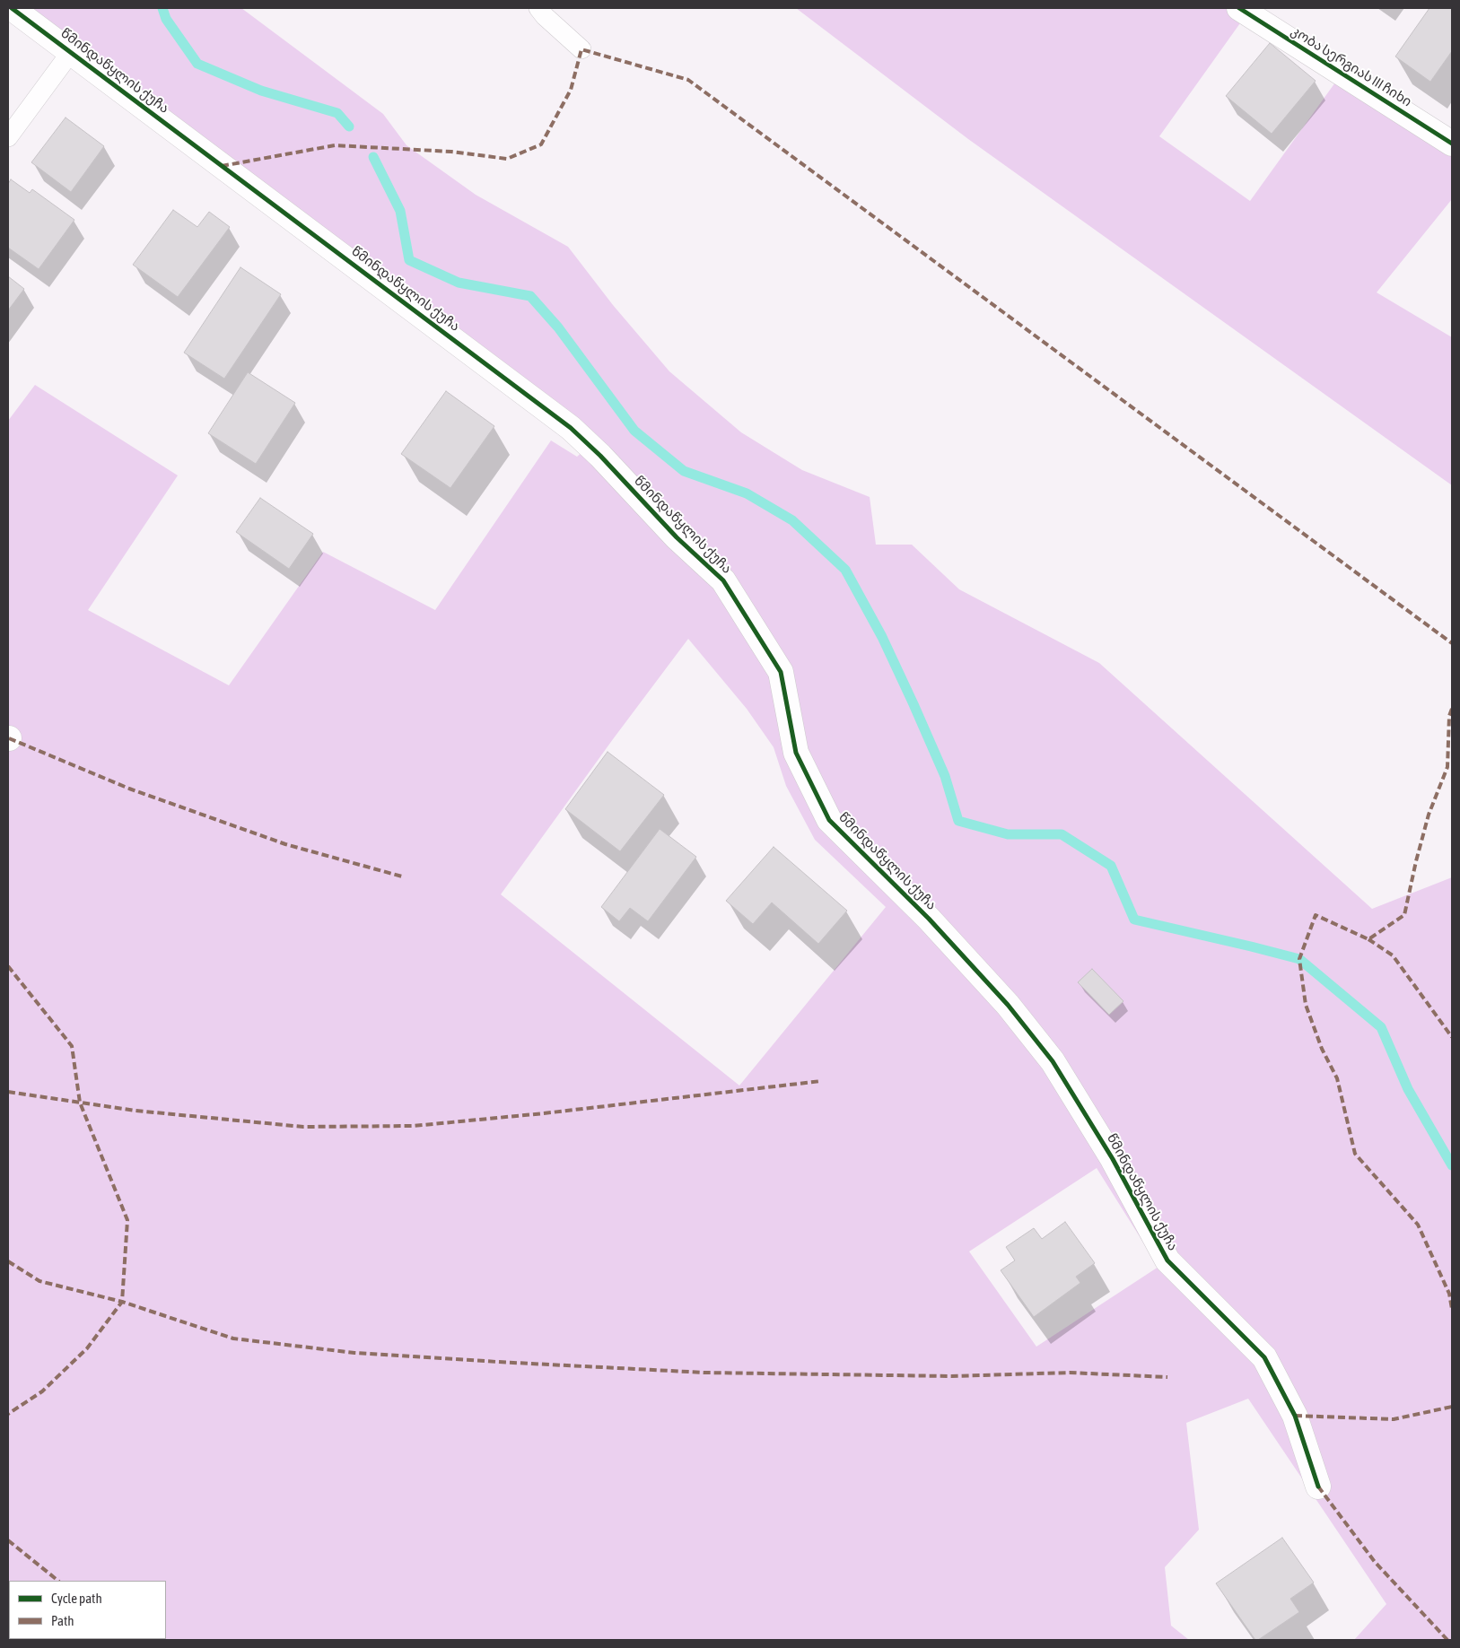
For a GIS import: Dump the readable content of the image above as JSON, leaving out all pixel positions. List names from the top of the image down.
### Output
{
  "streets": {
    "street": ["კობა სერგიას III ჩიხი", "წმინდაწყლის ქუჩა"]
  },
  "legend": ["Cycle path", "Path"]
}
